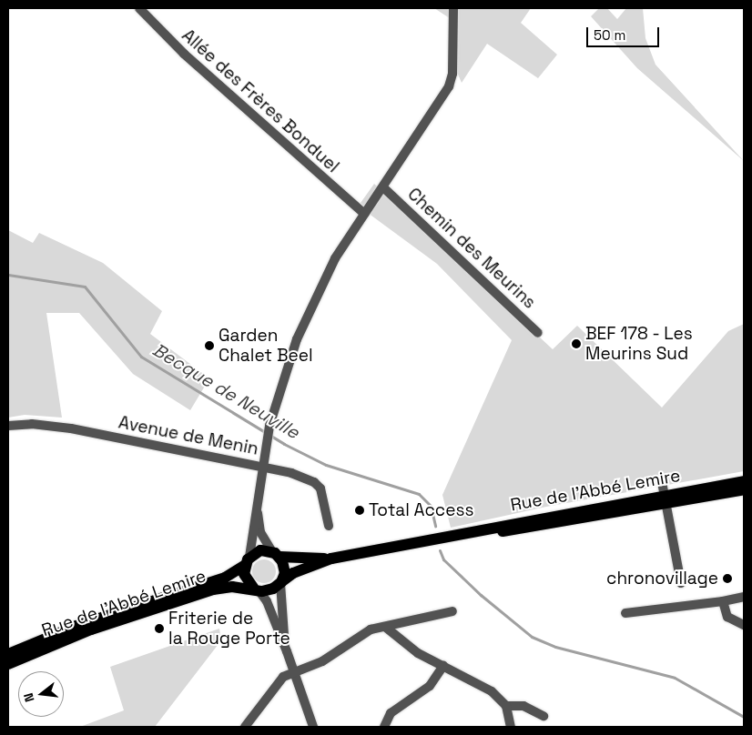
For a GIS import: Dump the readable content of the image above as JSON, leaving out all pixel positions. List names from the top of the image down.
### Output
{
  "streets": {
    "main road": ["Rue de l'Abbé Lemire"],
    "street": ["Allée des Frères Bonduel", "Chemin des Meurins", "Avenue de Menin"]
  },
  "crossings": [
    ["Allée des Frères Bonduel", "Chemin des Meurins"],
    ["Chemin des Meurins", "Avenue de Menin"],
    ["Chemin des Meurins", "Rue de l'Abbé Lemire"]
  ],
  "water": ["Becque de Neuville"],
  "places": [
    "BEF 178 - Les Meurins Sud",
    "Garden Chalet Beel",
    "Total Access",
    "chronovillage",
    "Friterie de la Rouge Porte"
  ],
  "scale_bar": "50 m",
  "north": "left"
}
